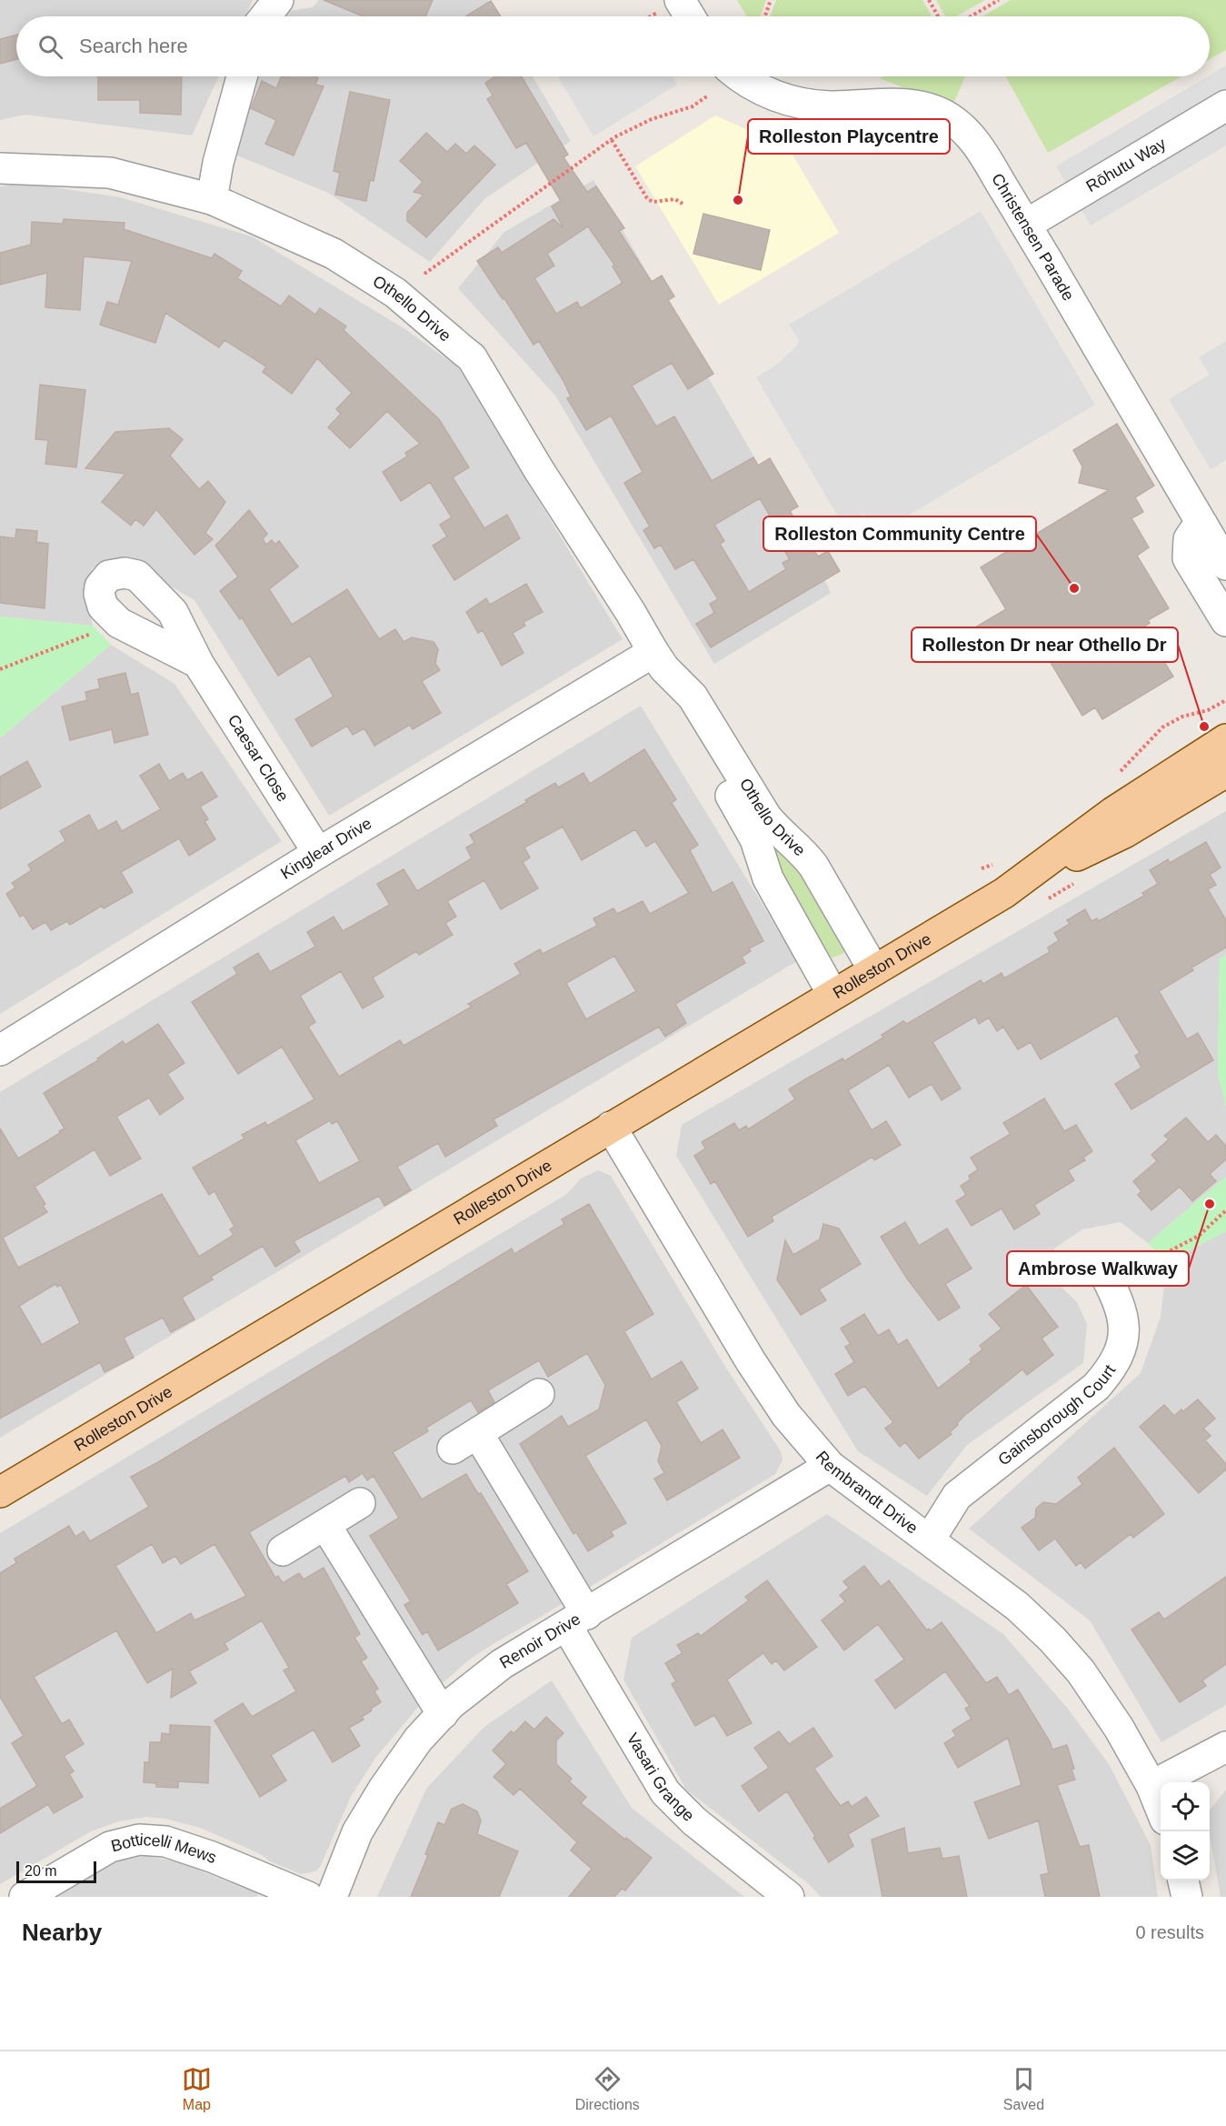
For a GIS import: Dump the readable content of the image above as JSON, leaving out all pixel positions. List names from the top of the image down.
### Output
{
  "streets": {
    "main road": ["Rolleston Drive"],
    "street": [
      "Rōhutu Way",
      "Christensen Parade",
      "Othello Drive",
      "Caesar Close",
      "Kinglear Drive",
      "Gainsborough Court",
      "Rembrandt Drive",
      "Renoir Drive",
      "Vasari Grange",
      "Botticelli Mews"
    ]
  },
  "crossings": [
    ["Rōhutu Way", "Christensen Parade"],
    ["Othello Drive", "Kinglear Drive"],
    ["Othello Drive", "Rolleston Drive"],
    ["Caesar Close", "Kinglear Drive"],
    ["Rolleston Drive", "Rembrandt Drive"],
    ["Gainsborough Court", "Rembrandt Drive"],
    ["Rembrandt Drive", "Renoir Drive"],
    ["Renoir Drive", "Vasari Grange"]
  ],
  "places": [
    "Rolleston Playcentre",
    "Rolleston Community Centre",
    "Rolleston Dr near Othello Dr",
    "Ambrose Walkway"
  ],
  "scale_bar": "20 m",
  "page": {
    "search": "Search here",
    "scale": "20 m",
    "heading": ["Nearby", "0 results"],
    "nav": ["Map", "Directions", "Saved"]
  }
}
